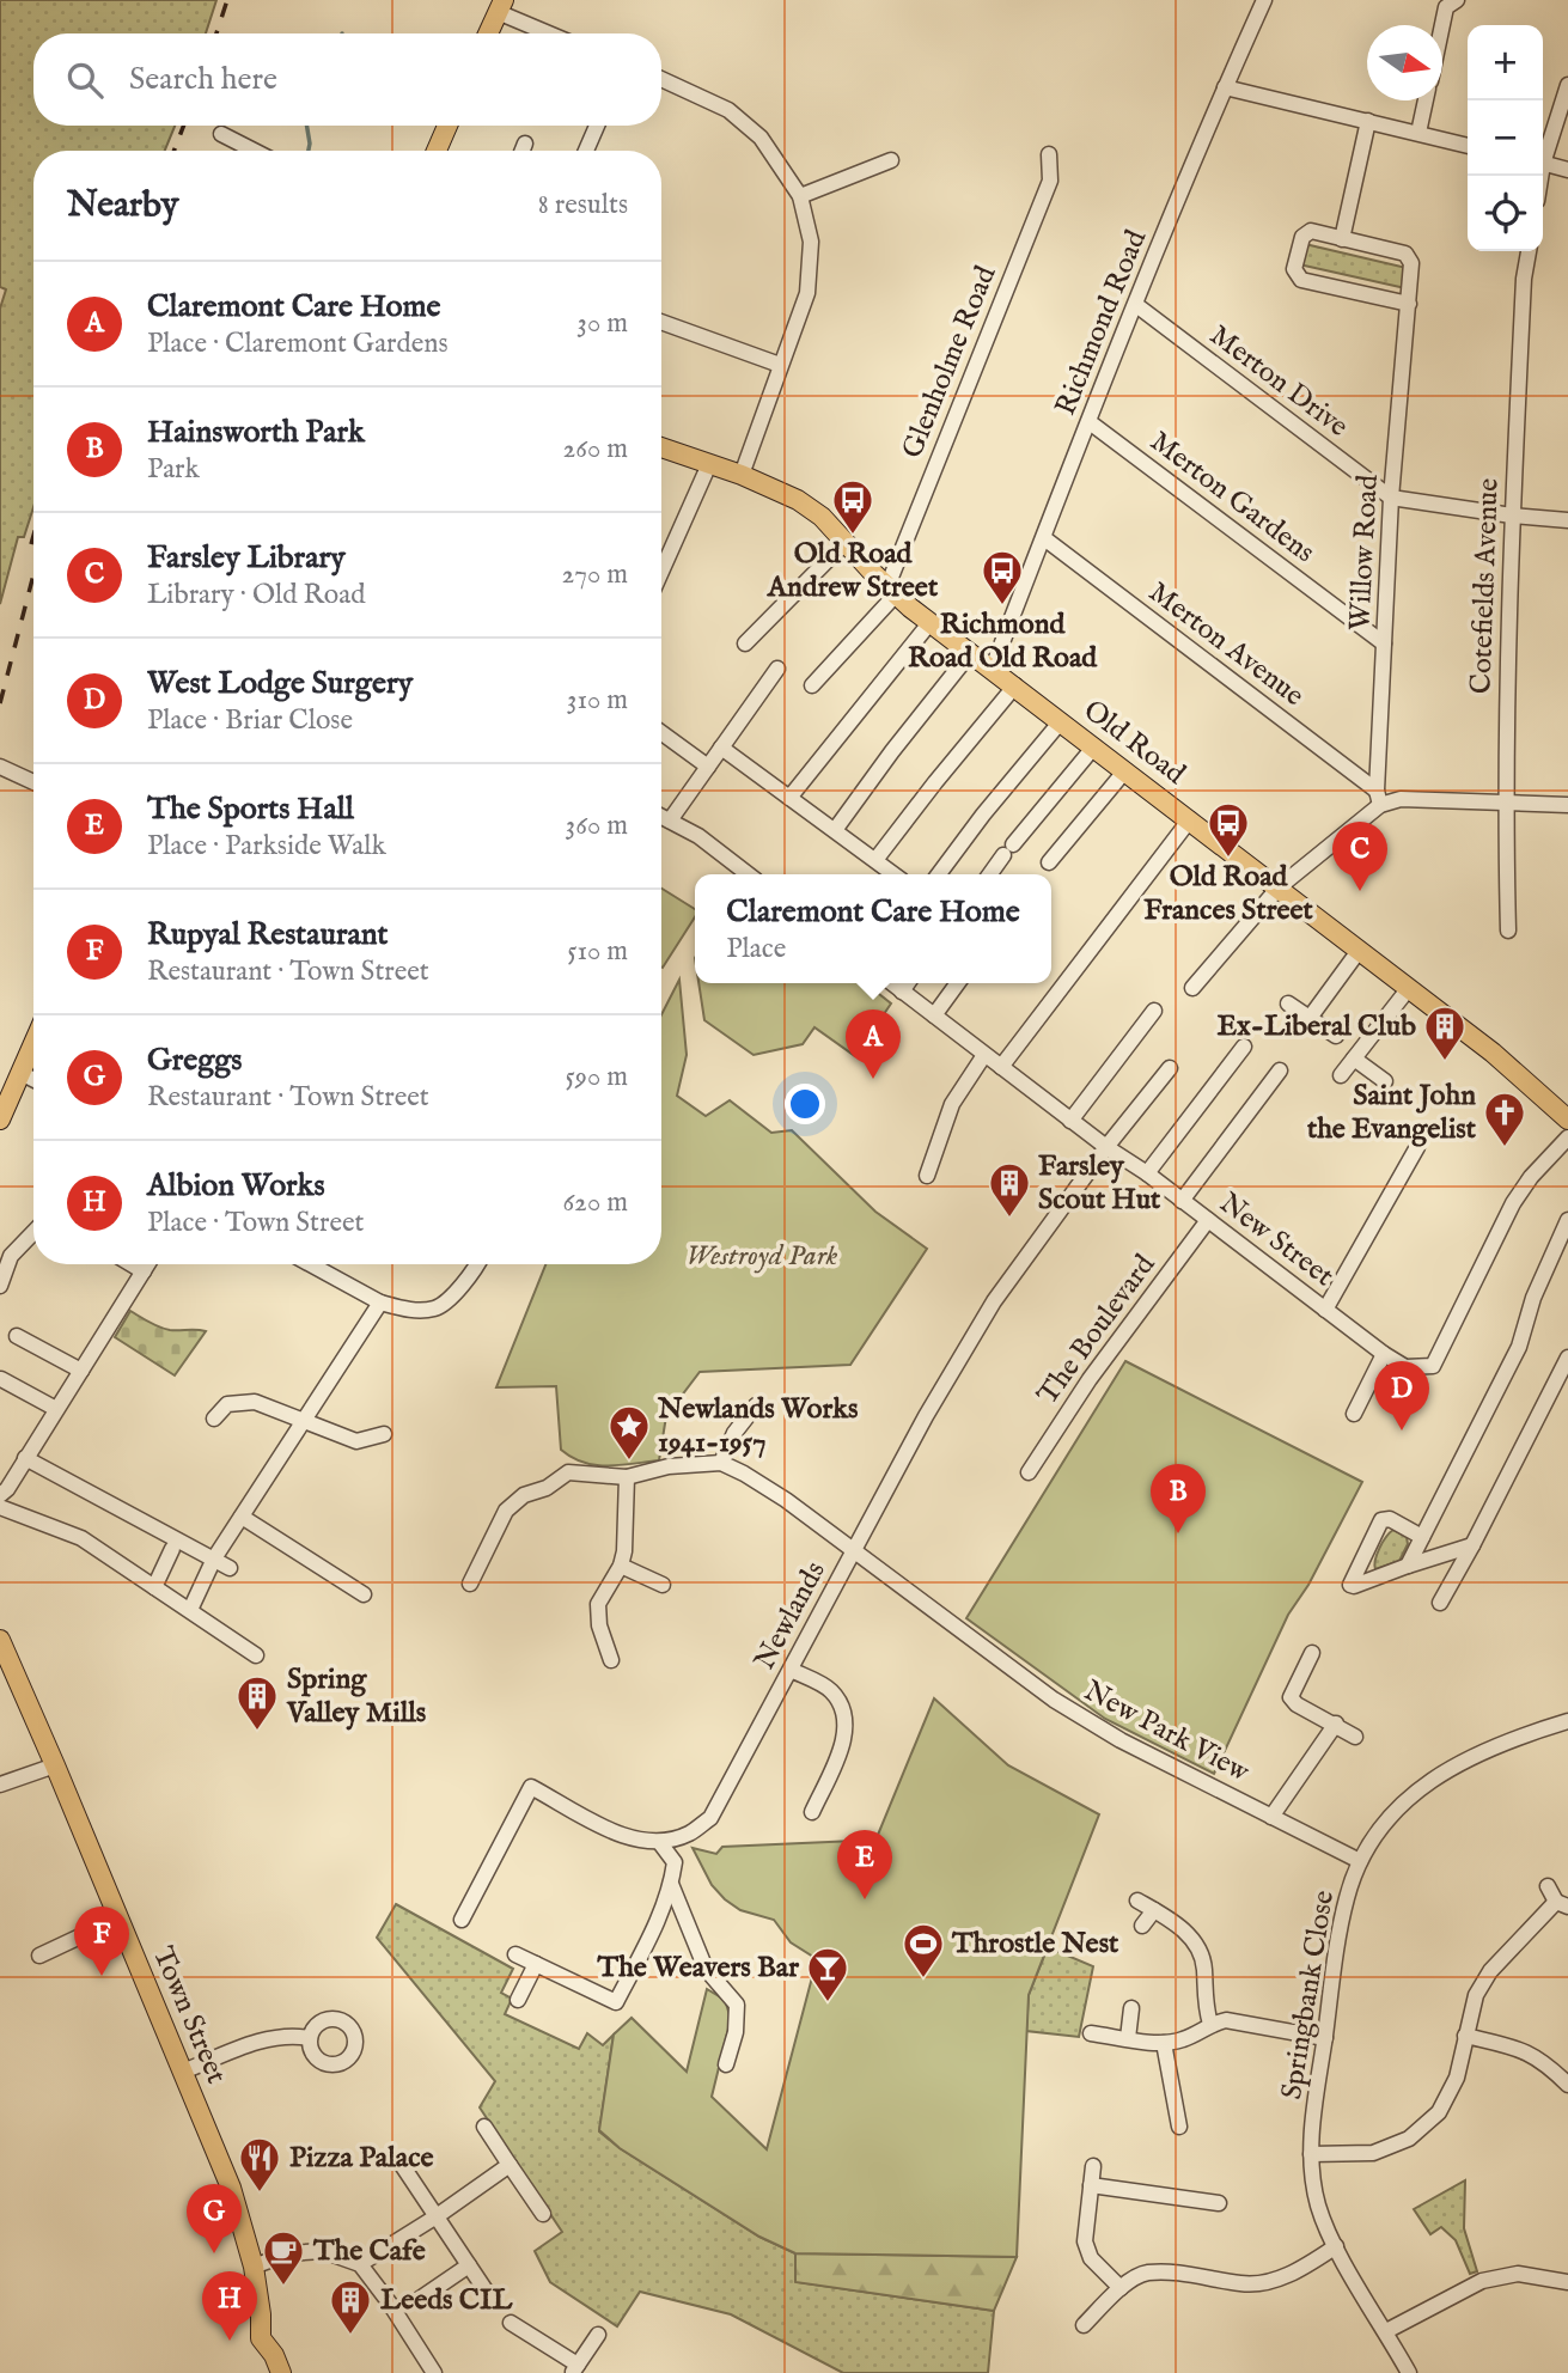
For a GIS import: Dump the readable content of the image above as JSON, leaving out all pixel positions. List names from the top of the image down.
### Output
{
  "streets": {
    "main road": ["Old Road", "Town Street"],
    "street": [
      "Richmond Road",
      "Glenholme Road",
      "Merton Drive",
      "Merton Gardens",
      "Willow Road",
      "Cotefields Avenue",
      "Merton Avenue",
      "New Street",
      "The Boulevard",
      "Newlands",
      "New Park View",
      "Springbank Close"
    ]
  },
  "crossings": [
    ["Richmond Road", "Merton Drive"],
    ["Richmond Road", "Merton Gardens"],
    ["Richmond Road", "Merton Avenue"],
    ["Richmond Road", "Old Road"],
    ["Glenholme Road", "Old Road"],
    ["Merton Drive", "Willow Road"],
    ["Merton Gardens", "Willow Road"],
    ["Willow Road", "Merton Avenue"],
    ["New Street", "The Boulevard"],
    ["New Street", "Newlands"],
    ["Newlands", "New Park View"],
    ["New Park View", "Springbank Close"]
  ],
  "parks": ["Westroyd Park"],
  "places": {
    "bus stop": ["Old Road Andrew Street", "Richmond Road Old Road", "Old Road Frances Street"],
    "building": [
      "Ex-Liberal Club",
      "Farsley Scout Hut",
      "Spring Valley Mills",
      "Leeds CIL"
    ],
    "church": ["Saint John the Evangelist"],
    "place": ["Newlands Works 1941-1957"],
    "sports": ["Throstle Nest"],
    "bar": ["The Weavers Bar"],
    "restaurant": ["Pizza Palace"],
    "cafe": ["The Cafe"]
  },
  "north": "right",
  "page": {
    "map_buttons": ["+", "−"],
    "search": "Search here",
    "heading": ["Nearby", "8 results"],
    "list": [
      {
        "mark": "A",
        "name": "Claremont Care Home",
        "note": "Place · Claremont Gardens",
        "value": "30 m"
      },
      {
        "mark": "B",
        "name": "Hainsworth Park",
        "note": "Park",
        "value": "260 m"
      },
      {
        "mark": "C",
        "name": "Farsley Library",
        "note": "Library · Old Road",
        "value": "270 m"
      },
      {
        "mark": "D",
        "name": "West Lodge Surgery",
        "note": "Place · Briar Close",
        "value": "310 m"
      },
      {
        "mark": "E",
        "name": "The Sports Hall",
        "note": "Place · Parkside Walk",
        "value": "360 m"
      },
      {
        "mark": "F",
        "name": "Rupyal Restaurant",
        "note": "Restaurant · Town Street",
        "value": "510 m"
      },
      {
        "mark": "G",
        "name": "Greggs",
        "note": "Restaurant · Town Street",
        "value": "590 m"
      },
      {
        "mark": "H",
        "name": "Albion Works",
        "note": "Place · Town Street",
        "value": "620 m"
      }
    ],
    "pins": [
      "C",
      "A",
      "D",
      "B",
      "E",
      "F",
      "G",
      "H"
    ],
    "popup": ["Claremont Care Home", "Place"]
  }
}
